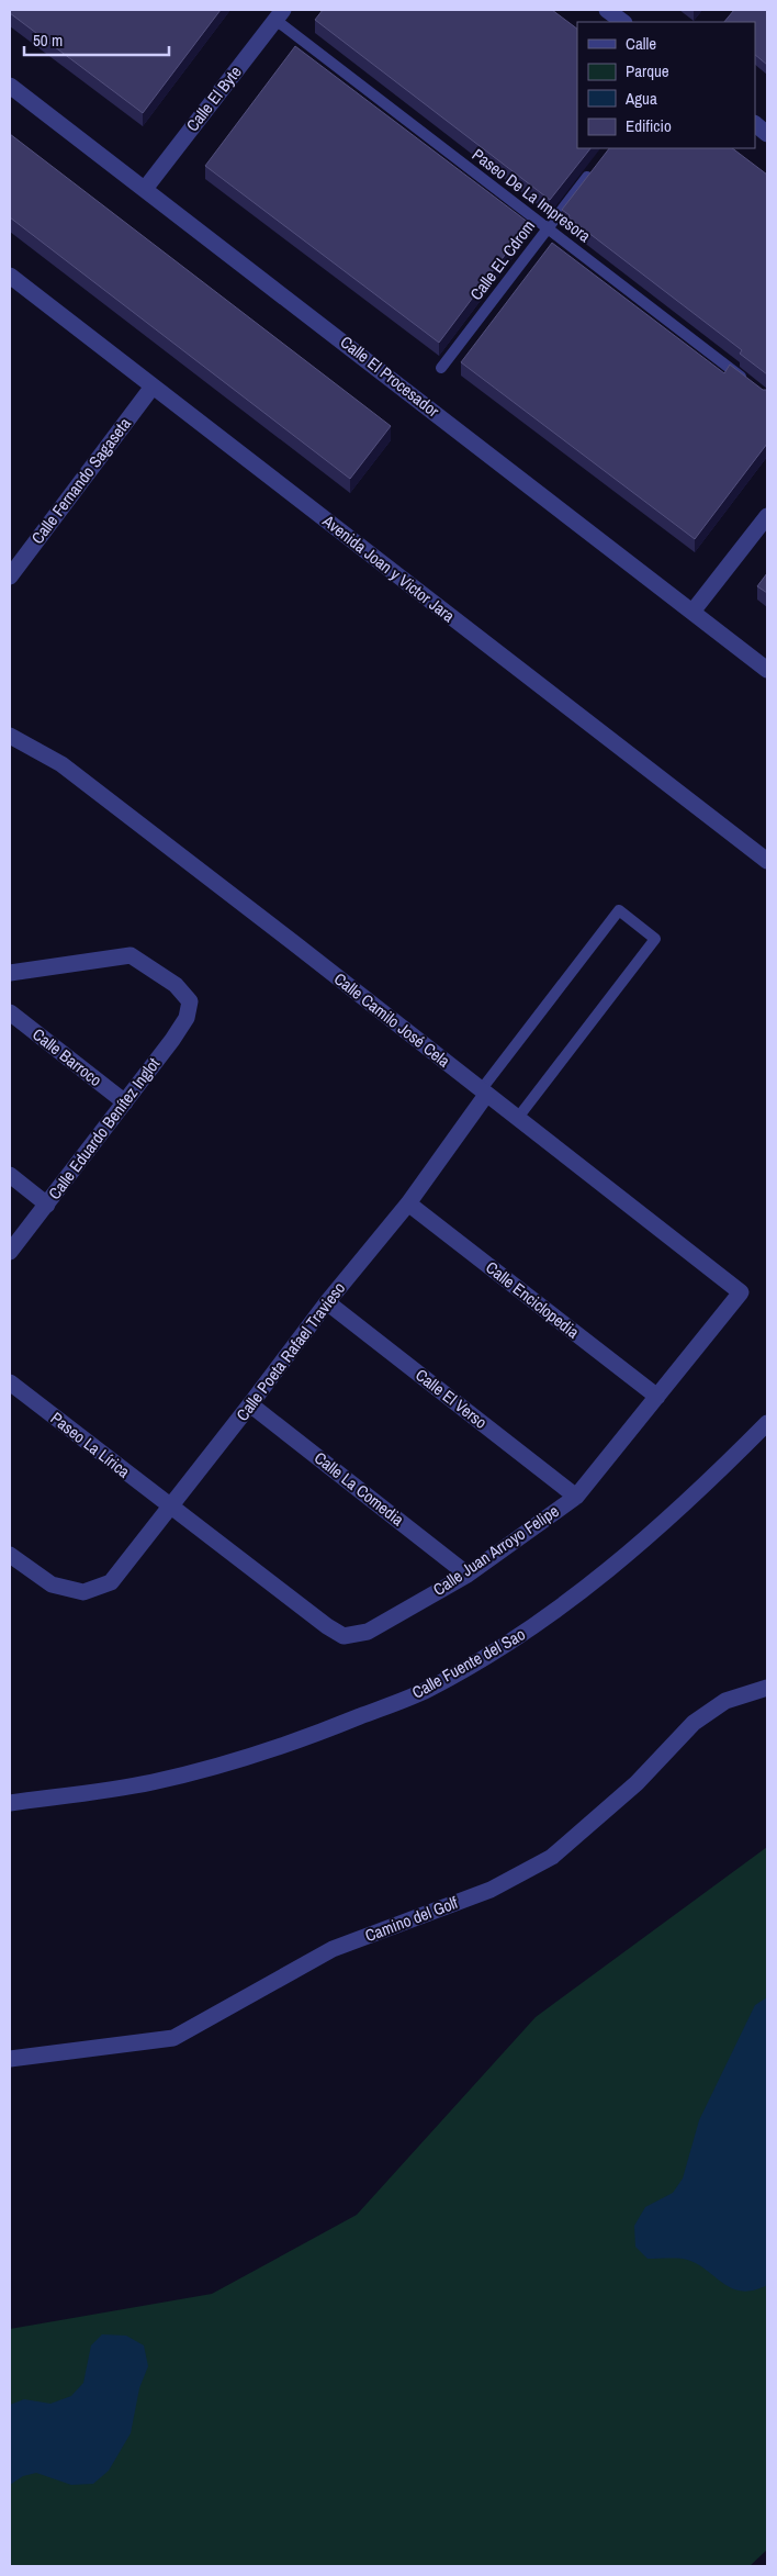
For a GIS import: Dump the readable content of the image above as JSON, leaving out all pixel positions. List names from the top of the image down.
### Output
{
  "streets": {
    "street": [
      "Calle El Byte",
      "Calle El Procesador",
      "Calle Fernando Sagaseta",
      "Avenida Joan y Victor Jara",
      "Calle Camilo José Cela",
      "Calle Barroco",
      "Calle Eduardo Benítez Inglot",
      "Calle Enciclopedia",
      "Calle Poeta Rafael Travieso",
      "Calle El Verso",
      "Paseo La Lírica",
      "Calle La Comedia",
      "Calle Juan Arroyo Felipe",
      "Calle Fuente del Sao",
      "Camino del Golf"
    ],
    "lane": ["Paseo De La Impresora", "Calle EL Cdrom"]
  },
  "crossings": [
    ["Calle El Byte", "Paseo De La Impresora"],
    ["Calle El Byte", "Calle El Procesador"],
    ["Paseo De La Impresora", "Calle EL Cdrom"],
    ["Calle Fernando Sagaseta", "Avenida Joan y Victor Jara"],
    ["Calle Camilo José Cela", "Calle Poeta Rafael Travieso"],
    ["Calle Camilo José Cela", "Calle Juan Arroyo Felipe"],
    ["Calle Barroco", "Calle Eduardo Benítez Inglot"],
    ["Calle Enciclopedia", "Calle Poeta Rafael Travieso"],
    ["Calle Enciclopedia", "Calle Juan Arroyo Felipe"],
    ["Calle Poeta Rafael Travieso", "Calle El Verso"],
    ["Calle Poeta Rafael Travieso", "Paseo La Lírica"],
    ["Calle Poeta Rafael Travieso", "Calle La Comedia"],
    ["Calle Poeta Rafael Travieso", "Calle Juan Arroyo Felipe"],
    ["Calle El Verso", "Calle Juan Arroyo Felipe"],
    ["Paseo La Lírica", "Calle Juan Arroyo Felipe"],
    ["Calle La Comedia", "Calle Juan Arroyo Felipe"]
  ],
  "legend": [
    "Calle",
    "Parque",
    "Agua",
    "Edificio"
  ],
  "scale_bar": "50 m"
}
